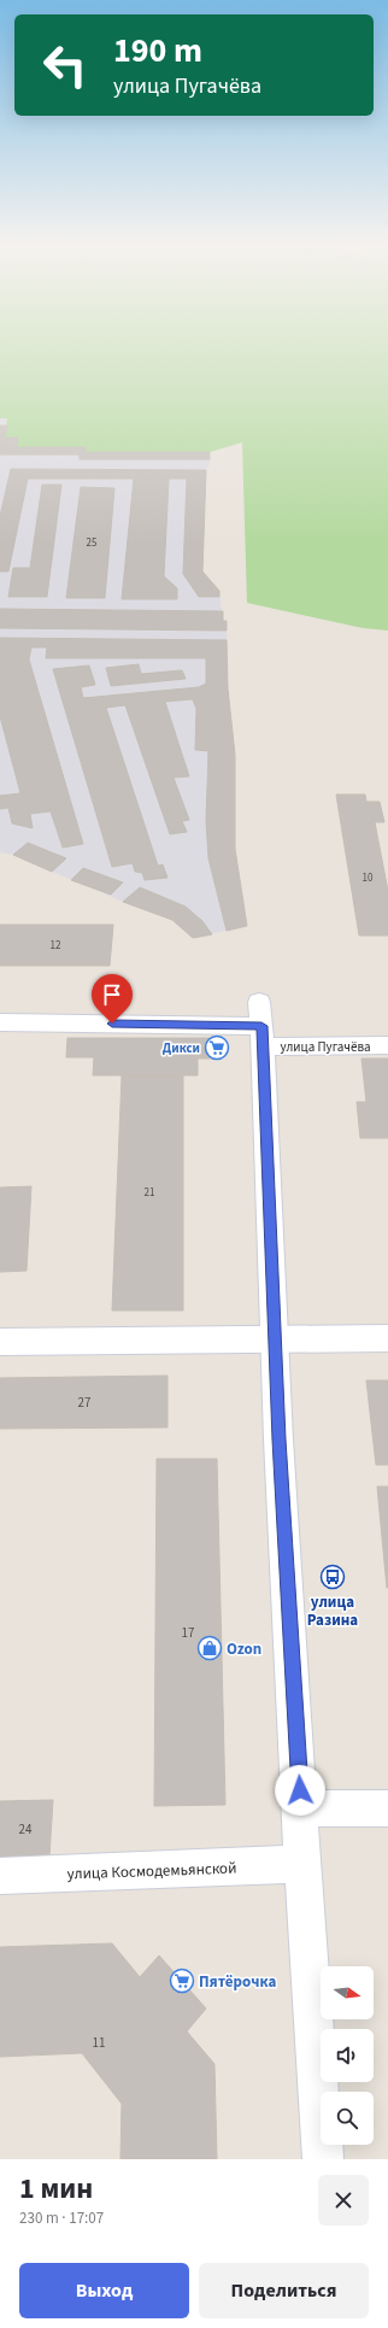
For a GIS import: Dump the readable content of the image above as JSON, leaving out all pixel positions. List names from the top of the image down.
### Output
{
  "streets": {
    "street": ["улица Пугачёва", "улица Космодемьянской"]
  },
  "places": {
    "supermarket": ["Дикси", "Пятёрочка"],
    "bus stop": ["улица Разина"],
    "shop": ["Ozon"]
  },
  "house_numbers": [
    "25",
    "10",
    "12",
    "21",
    "27",
    "17",
    "24",
    "11"
  ],
  "north": "right",
  "page": {
    "turn": ["190 m", "улица Пугачёва"],
    "heading": ["1 мин", "230 m · 17:07"],
    "buttons": ["Выход", "Поделиться"]
  }
}
